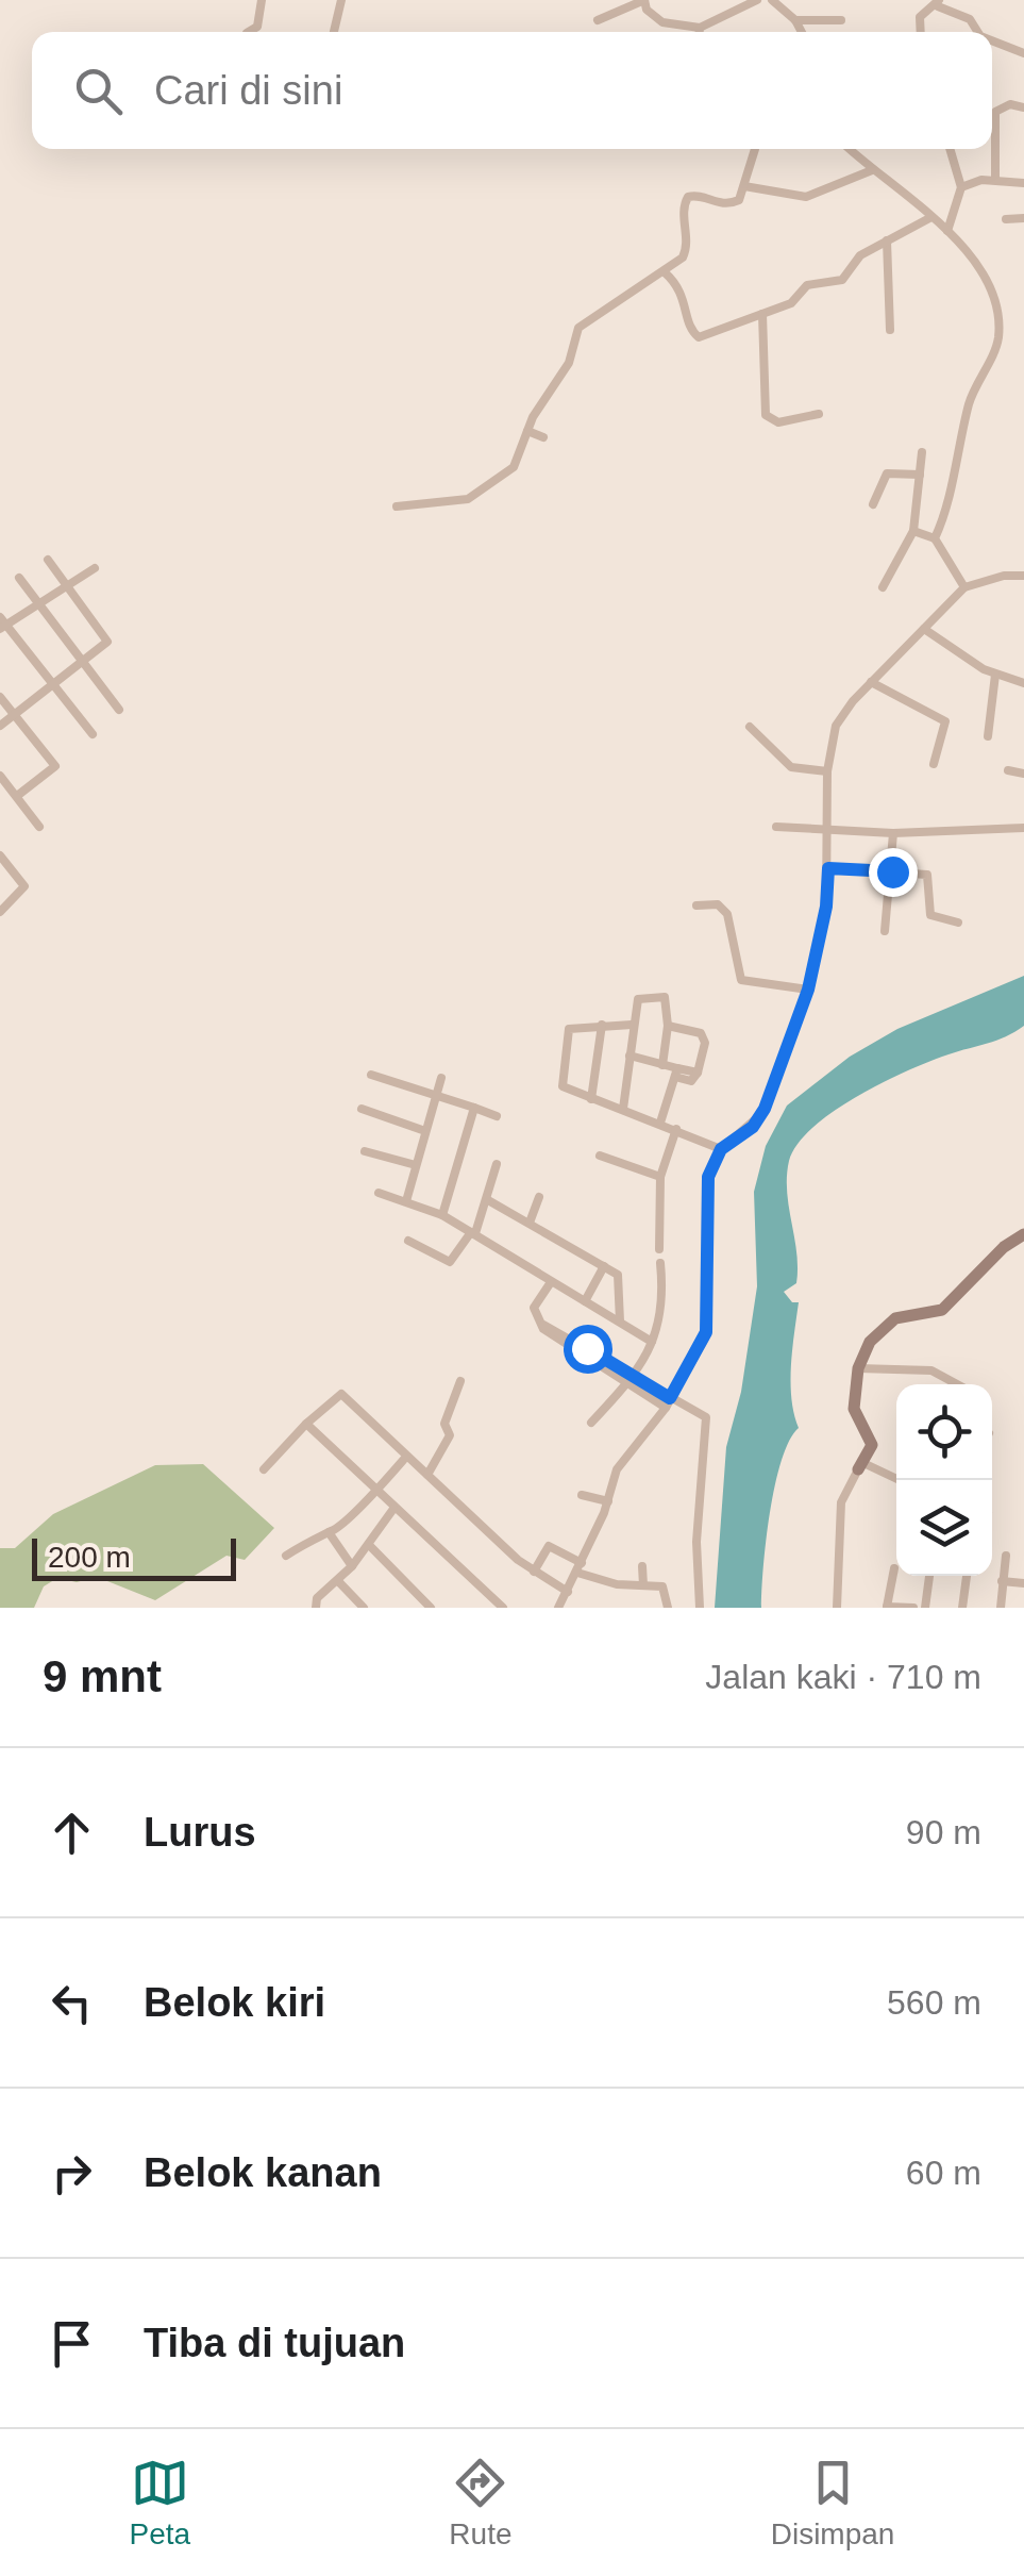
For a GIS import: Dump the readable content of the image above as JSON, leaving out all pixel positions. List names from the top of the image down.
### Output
{
  "scale_bar": "200 m",
  "page": {
    "search": "Cari di sini",
    "scale": "200 m",
    "heading": ["9 mnt", "Jalan kaki · 710 m"],
    "list": [
      ["Lurus", "90 m"],
      ["Belok kiri", "560 m"],
      ["Belok kanan", "60 m"],
      "Tiba di tujuan"
    ],
    "nav": ["Peta", "Rute", "Disimpan"]
  }
}
